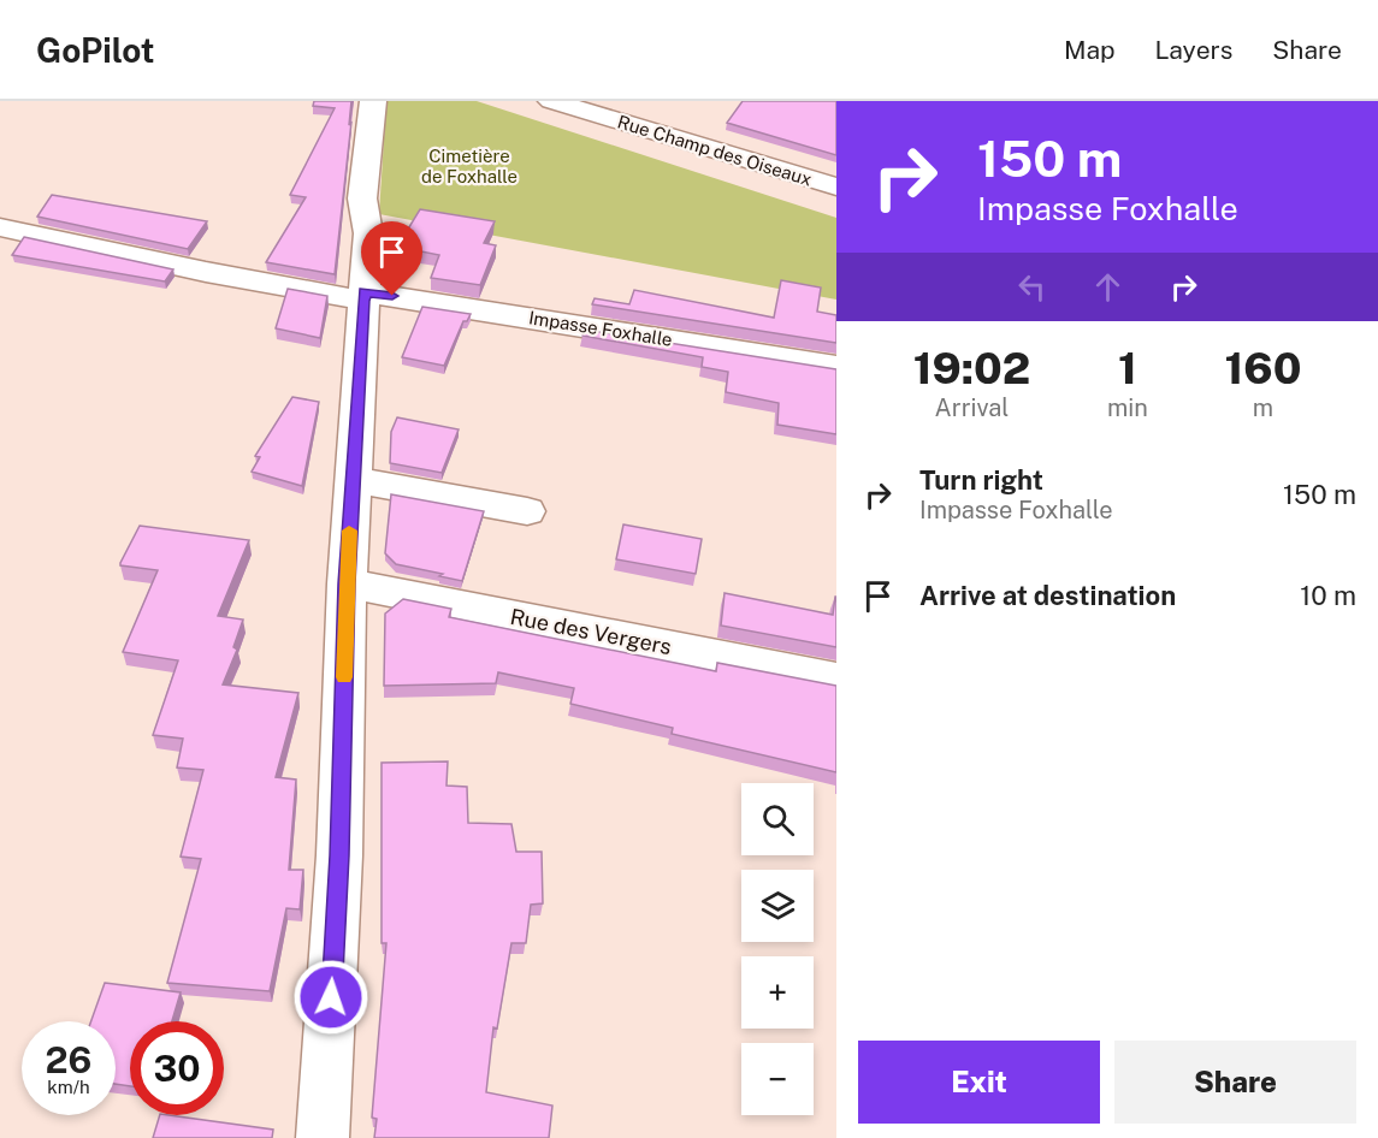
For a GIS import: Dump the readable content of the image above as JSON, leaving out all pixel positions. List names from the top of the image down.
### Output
{
  "streets": {
    "street": ["Rue Champ des Oiseaux", "Impasse Foxhalle", "Rue des Vergers"]
  },
  "parks": ["Cimetière de Foxhalle"],
  "page": {
    "header": "GoPilot",
    "nav": ["Map", "Layers", "Share"],
    "turn": ["150 m", "Impasse Foxhalle"],
    "eta": [
      "19:02",
      "Arrival",
      "1",
      "min",
      "160",
      "m"
    ],
    "list": [
      {
        "name": "Turn right",
        "note": "Impasse Foxhalle",
        "value": "150 m"
      },
      {
        "name": "Arrive at destination",
        "value": "10 m"
      }
    ],
    "map_buttons": ["+", "−"],
    "speed": "26 km/h",
    "limit": "30",
    "buttons": ["Exit", "Share"]
  }
}
